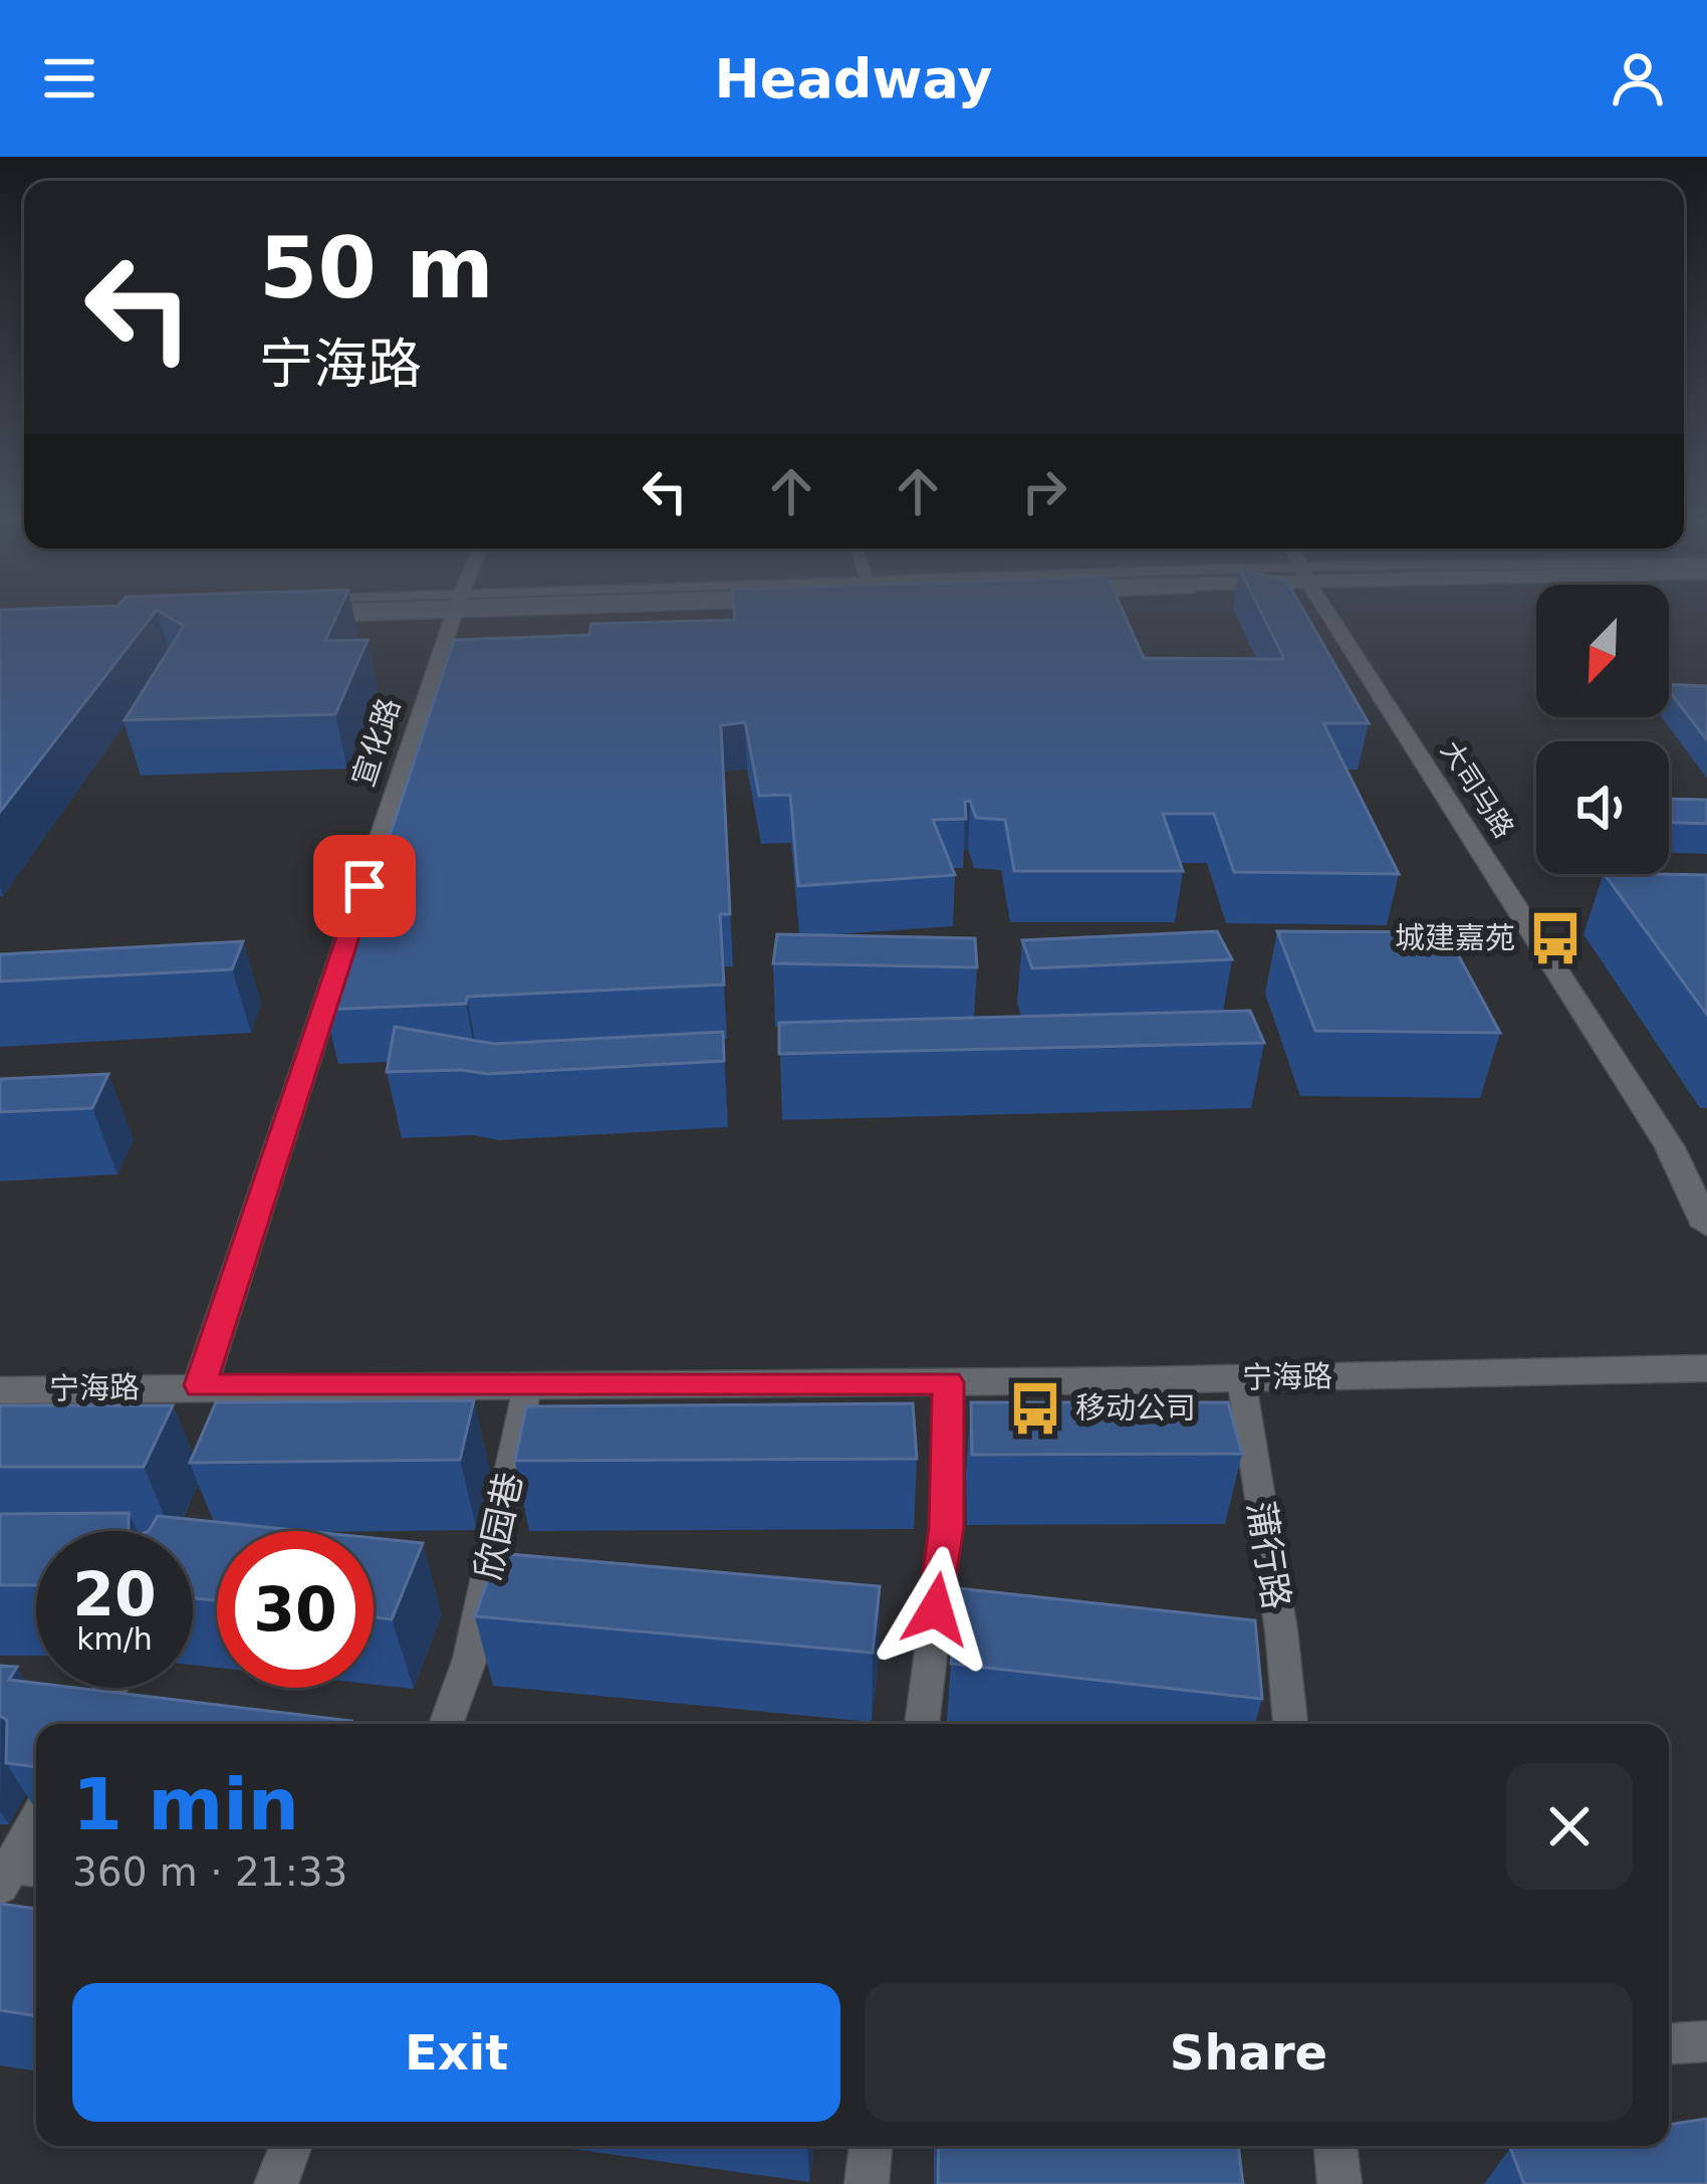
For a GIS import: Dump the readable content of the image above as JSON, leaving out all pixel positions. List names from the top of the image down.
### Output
{
  "streets": {
    "street": [
      "宣化路",
      "大司马路",
      "宁海路",
      "欣园巷",
      "蒲行路"
    ]
  },
  "crossings": [
    ["宣化路", "宁海路"],
    ["宁海路", "欣园巷"],
    ["宁海路", "蒲行路"]
  ],
  "places": {
    "bus stop": ["城建嘉苑", "移动公司"]
  },
  "north": "bottom left",
  "page": {
    "header": "Headway",
    "turn": ["50 m", "宁海路"],
    "speed": "20 km/h",
    "limit": "30",
    "heading": ["1 min", "360 m · 21:33"],
    "buttons": ["Exit", "Share"]
  }
}
